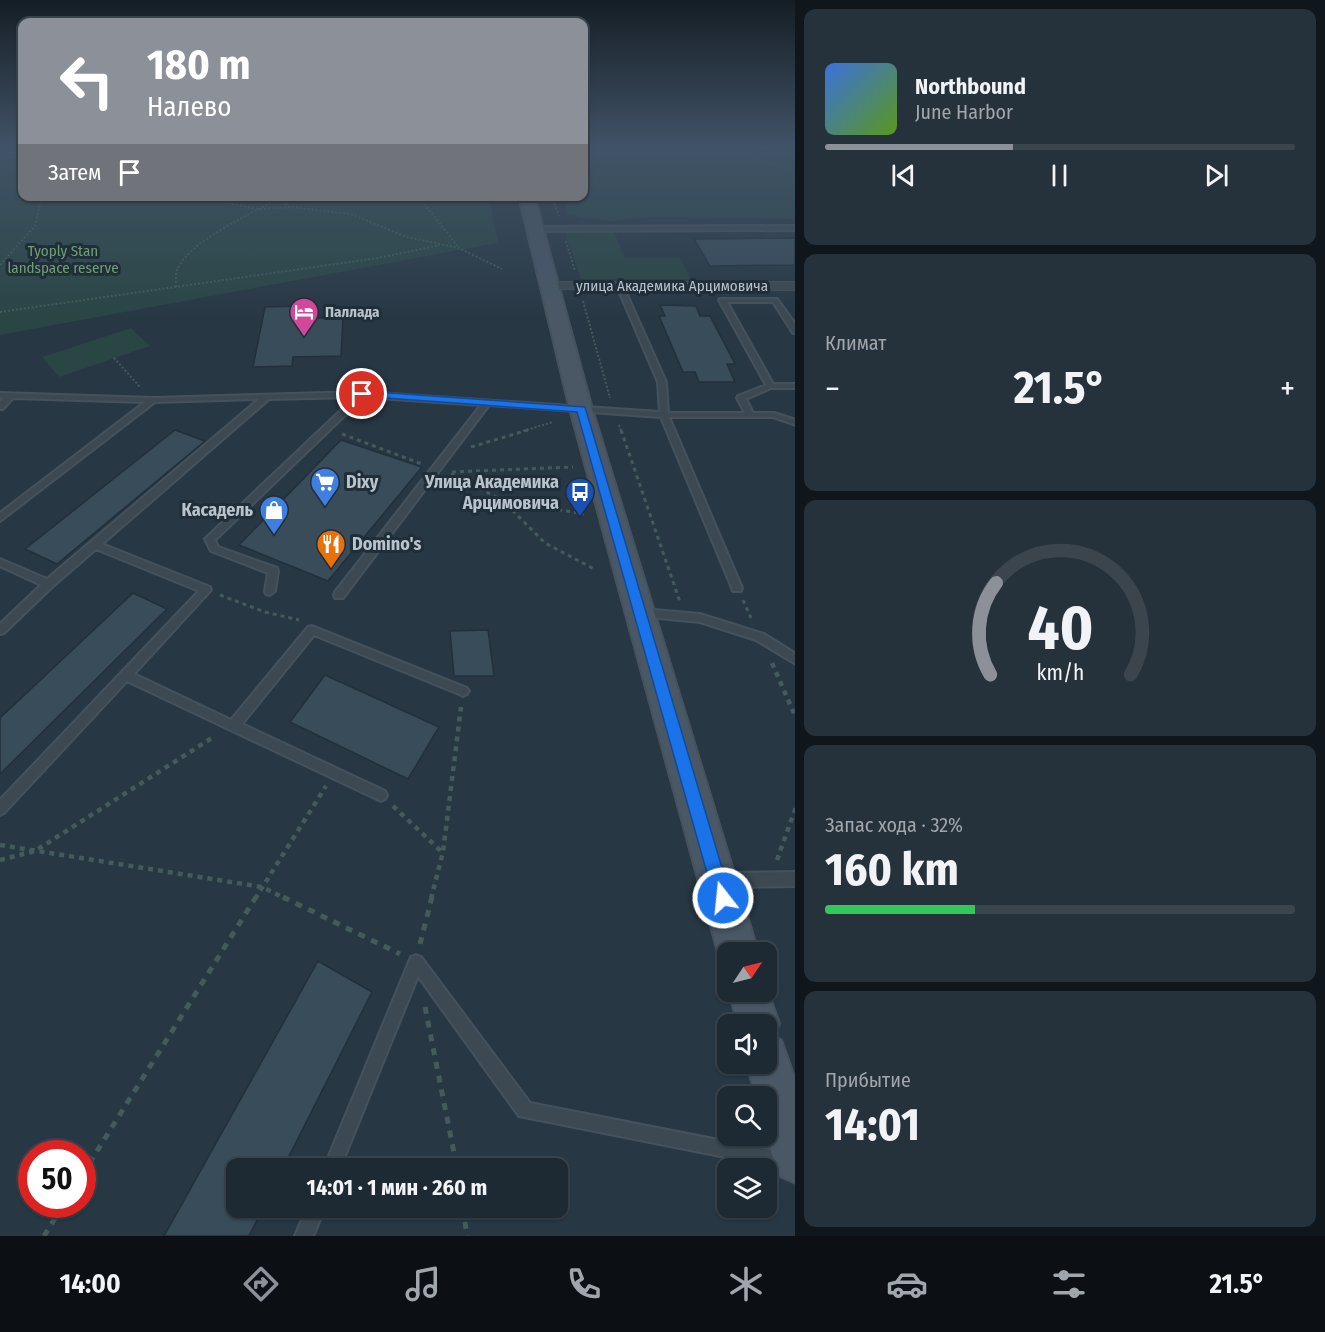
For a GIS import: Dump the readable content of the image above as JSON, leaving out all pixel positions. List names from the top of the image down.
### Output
{
  "streets": {
    "street": ["улица Академика Арцимовича"]
  },
  "parks": ["Tyoply Stan landspace reserve"],
  "places": {
    "hotel": ["Паллада"],
    "supermarket": ["Dixy"],
    "bus stop": ["Улица Академика Арцимовича"],
    "shop": ["Касадель"],
    "restaurant": ["Domino's"]
  },
  "north": "top right",
  "page": {
    "turn": ["180 m", "Налево"],
    "song": ["Northbound", "June Harbor"],
    "then": "Затем",
    "tile": [
      "Климат",
      ["Запас хода · 32%", "160 km"],
      ["Прибытие", "14:01"]
    ],
    "heat": ["−", "21.5°", "+"],
    "limit": "50",
    "trip": "14:01 · 1 мин · 260 m",
    "tabs": ["14:00", "21.5°"],
    "gauge": ["40", "km/h"]
  }
}
